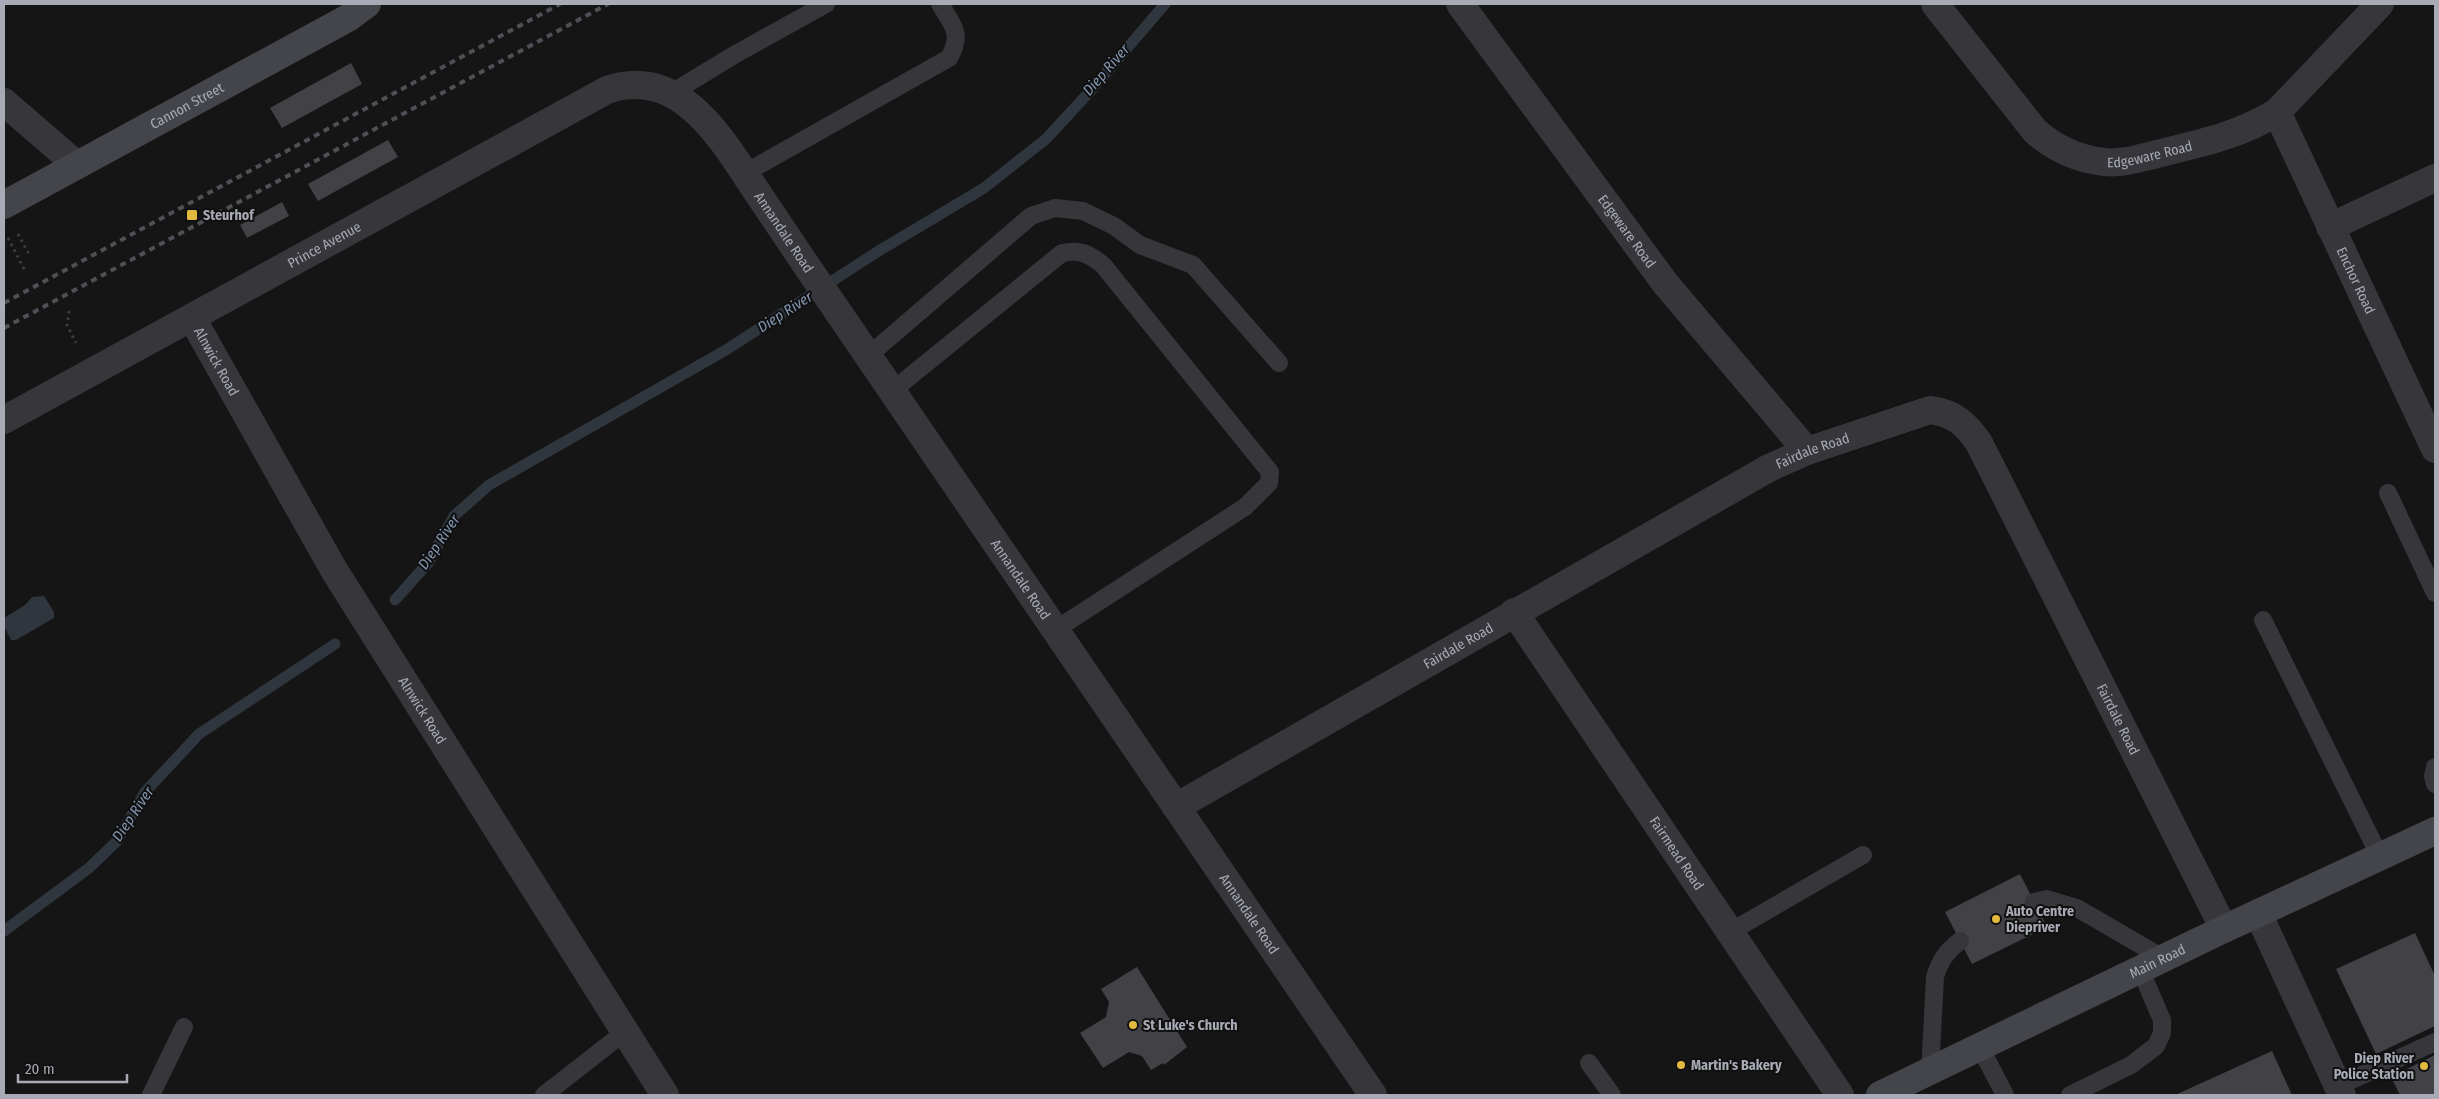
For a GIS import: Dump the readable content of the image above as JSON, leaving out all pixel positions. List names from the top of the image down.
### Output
{
  "streets": {
    "main road": ["Cannon Street", "Main Road"],
    "street": [
      "Edgeware Road",
      "Annandale Road",
      "Prince Avenue",
      "Enchor Road",
      "Alnwick Road",
      "Fairdale Road",
      "Fairmead Road"
    ]
  },
  "crossings": [
    ["Edgeware Road", "Enchor Road"],
    ["Edgeware Road", "Fairdale Road"],
    ["Annandale Road", "Prince Avenue"],
    ["Annandale Road", "Fairdale Road"],
    ["Prince Avenue", "Alnwick Road"],
    ["Fairdale Road", "Fairmead Road"],
    ["Fairdale Road", "Main Road"]
  ],
  "water": ["Diep River"],
  "places": {
    "transit": ["Steurhof"],
    "other": [
      "Auto Centre Diepriver",
      "St Luke's Church",
      "Martin's Bakery",
      "Diep River Police Station"
    ]
  },
  "scale_bar": "20 m"
}
